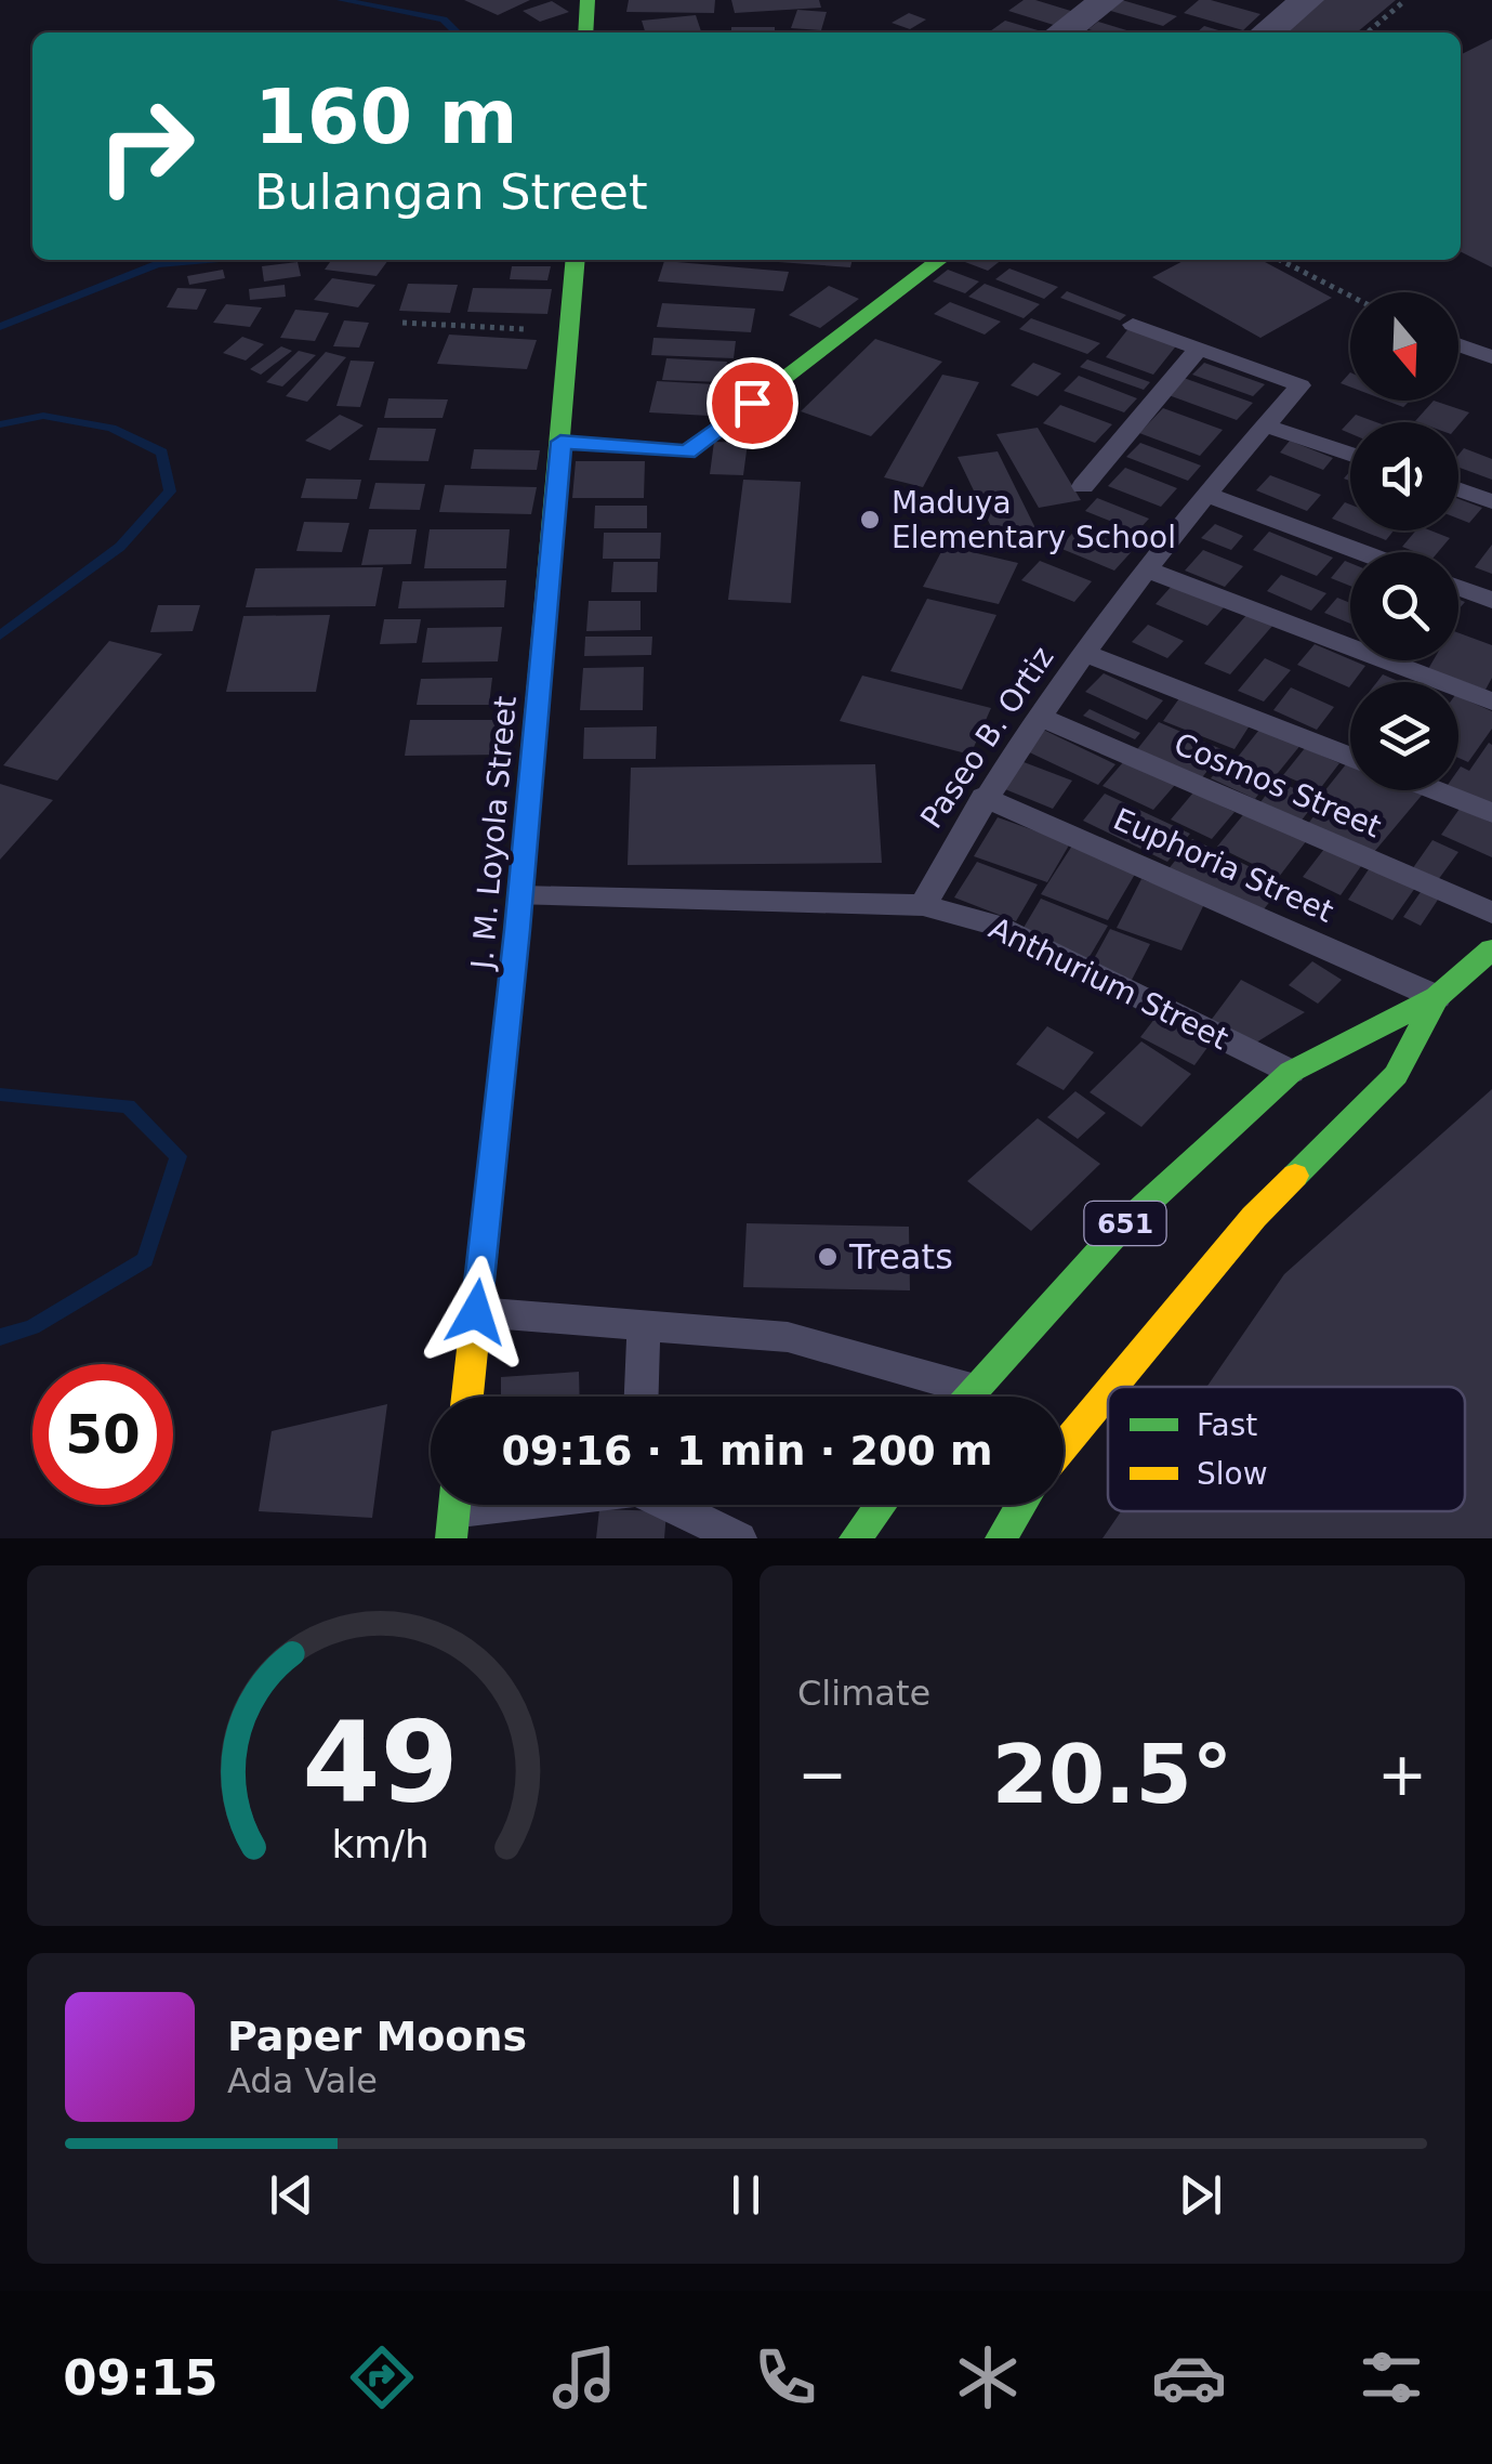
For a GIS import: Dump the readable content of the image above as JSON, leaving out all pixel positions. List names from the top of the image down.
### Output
{
  "streets": {
    "main road": ["J. M. Loyola Street", "651"],
    "lane": [
      "Paseo B. Ortiz",
      "Cosmos Street",
      "Euphoria Street",
      "Anthurium Street"
    ]
  },
  "crossings": [
    ["Paseo B. Ortiz", "Cosmos Street"],
    ["Paseo B. Ortiz", "Euphoria Street"],
    ["Paseo B. Ortiz", "Anthurium Street"],
    ["Euphoria Street", "651"],
    ["Anthurium Street", "651"]
  ],
  "places": ["Maduya Elementary School", "Treats"],
  "legend": ["Fast", "Slow"],
  "north": "bottom",
  "page": {
    "turn": ["160 m", "Bulangan Street"],
    "limit": "50",
    "trip": "09:16 · 1 min · 200 m",
    "tile": "Climate",
    "heat": ["−", "20.5°", "+"],
    "song": ["Paper Moons", "Ada Vale"],
    "tabs": "09:15",
    "gauge": ["49", "km/h"]
  }
}
